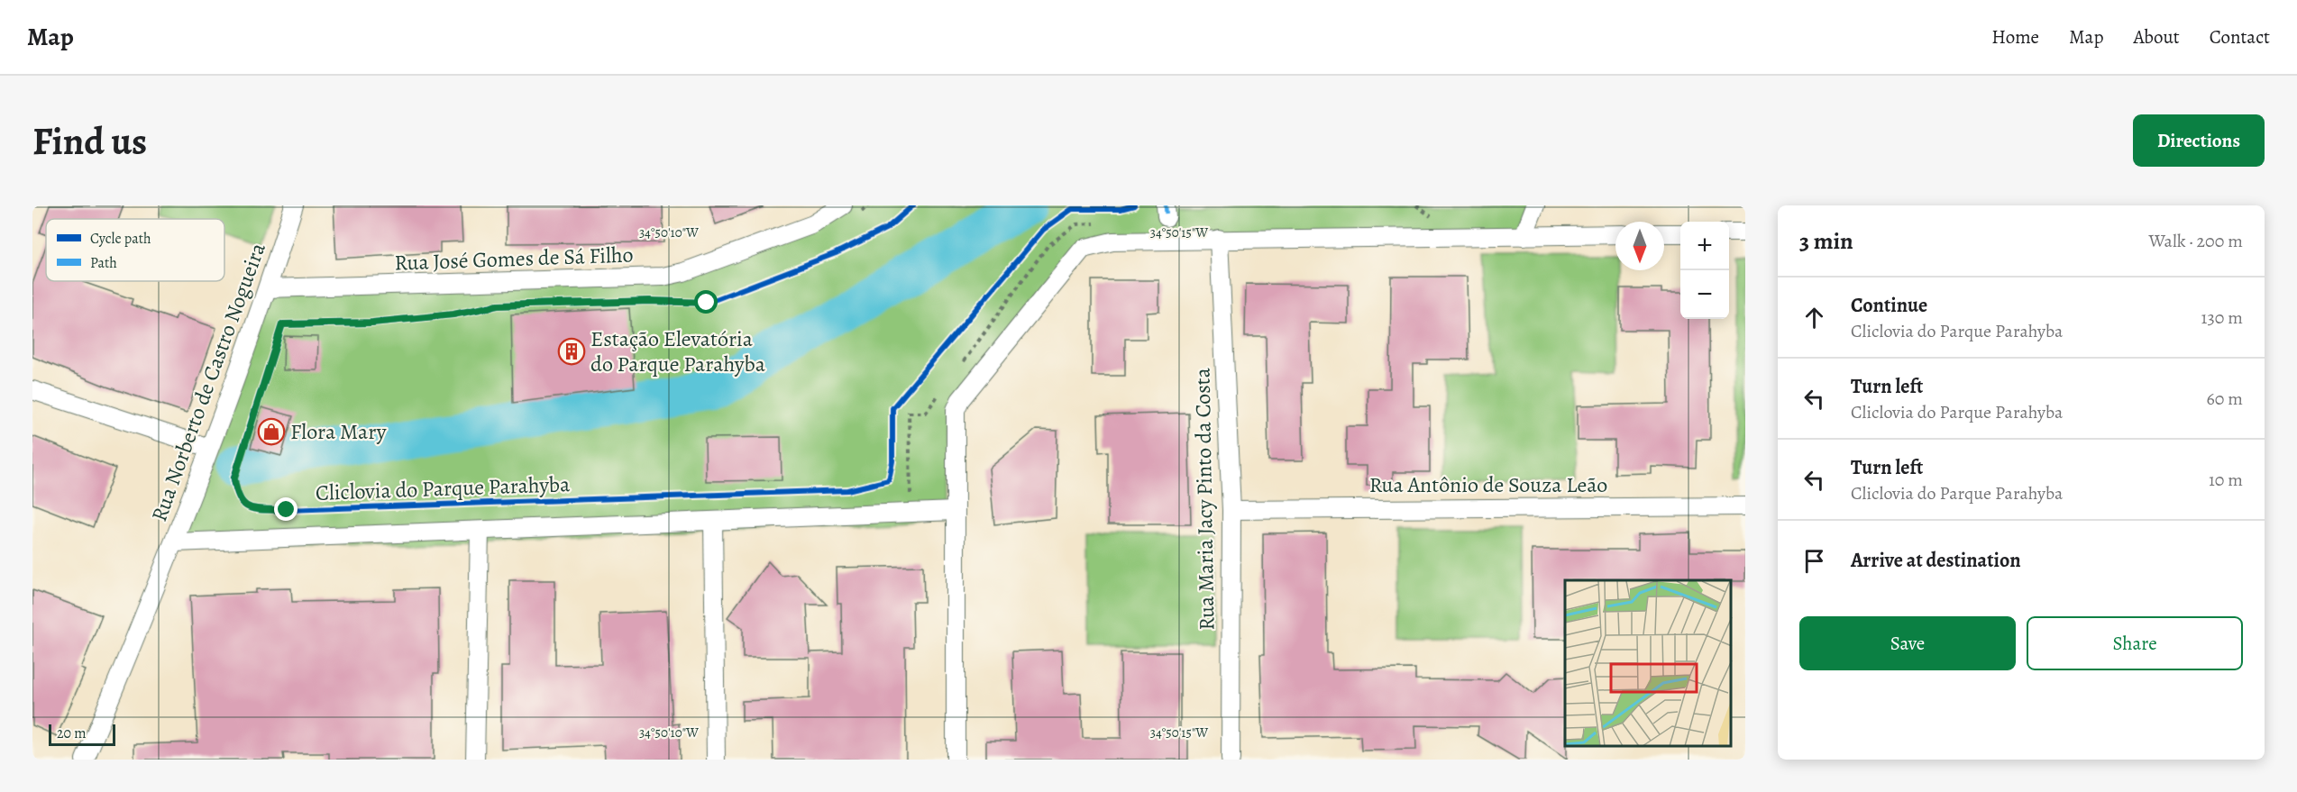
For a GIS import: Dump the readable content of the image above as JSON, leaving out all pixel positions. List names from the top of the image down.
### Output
{
  "streets": {
    "street": [
      "Rua José Gomes de Sá Filho",
      "Rua Norberto de Castro Nogueira",
      "Rua Antônio de Souza Leão",
      "Rua Maria Jacy Pinto da Costa"
    ],
    "cycle path": ["Cliclovia do Parque Parahyba"]
  },
  "crossings": [
    ["Rua José Gomes de Sá Filho", "Rua Norberto de Castro Nogueira"],
    ["Rua Antônio de Souza Leão", "Rua Maria Jacy Pinto da Costa"]
  ],
  "places": {
    "building": ["Estação Elevatória do Parque Parahyba"],
    "shop": ["Flora Mary"]
  },
  "legend": ["Cycle path", "Path"],
  "scale_bar": "20 m",
  "north": "bottom",
  "page": {
    "header": "Map",
    "nav": [
      "Home",
      "Map",
      "About",
      "Contact"
    ],
    "buttons": [
      "Directions",
      ["Save", "Share"]
    ],
    "title": "Find us",
    "heading": ["3 min", "Walk · 200 m"],
    "map_buttons": ["+", "−"],
    "list": [
      ["Continue", "Cliclovia do Parque Parahyba", "130 m"],
      ["Turn left", "Cliclovia do Parque Parahyba", "60 m"],
      ["Turn left", "Cliclovia do Parque Parahyba", "10 m"],
      "Arrive at destination"
    ],
    "scale": "20 m"
  },
  "coordinates": ["34°50'10\"W", "34°50'15\"W"]
}
